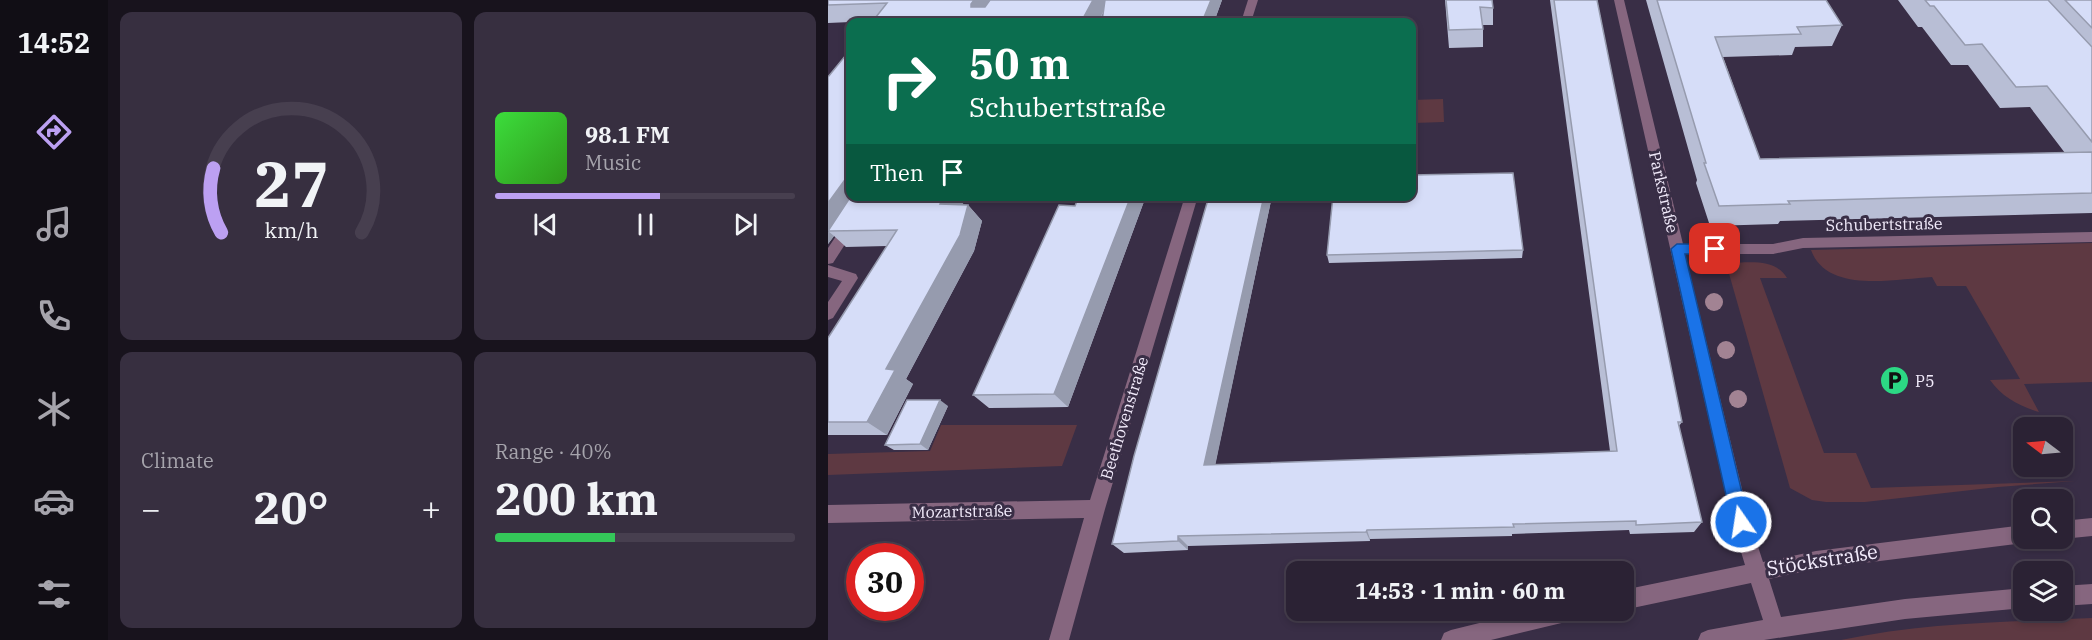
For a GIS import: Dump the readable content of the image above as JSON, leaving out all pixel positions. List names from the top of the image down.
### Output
{
  "streets": {
    "street": [
      "Parkstraße",
      "Schubertstraße",
      "Beethovenstraße",
      "Mozartstraße",
      "Stöckstraße"
    ]
  },
  "crossings": [
    ["Parkstraße", "Schubertstraße"],
    ["Parkstraße", "Stöckstraße"],
    ["Beethovenstraße", "Mozartstraße"]
  ],
  "places": {
    "parking": ["P5"]
  },
  "north": "left",
  "page": {
    "tabs": "14:52",
    "turn": ["50 m", "Schubertstraße"],
    "song": ["98.1 FM", "Music"],
    "then": "Then",
    "tile": [
      "Climate",
      ["Range · 40%", "200 km"]
    ],
    "heat": ["−", "20°", "+"],
    "limit": "30",
    "trip": "14:53 · 1 min · 60 m",
    "gauge": ["27", "km/h"]
  }
}
